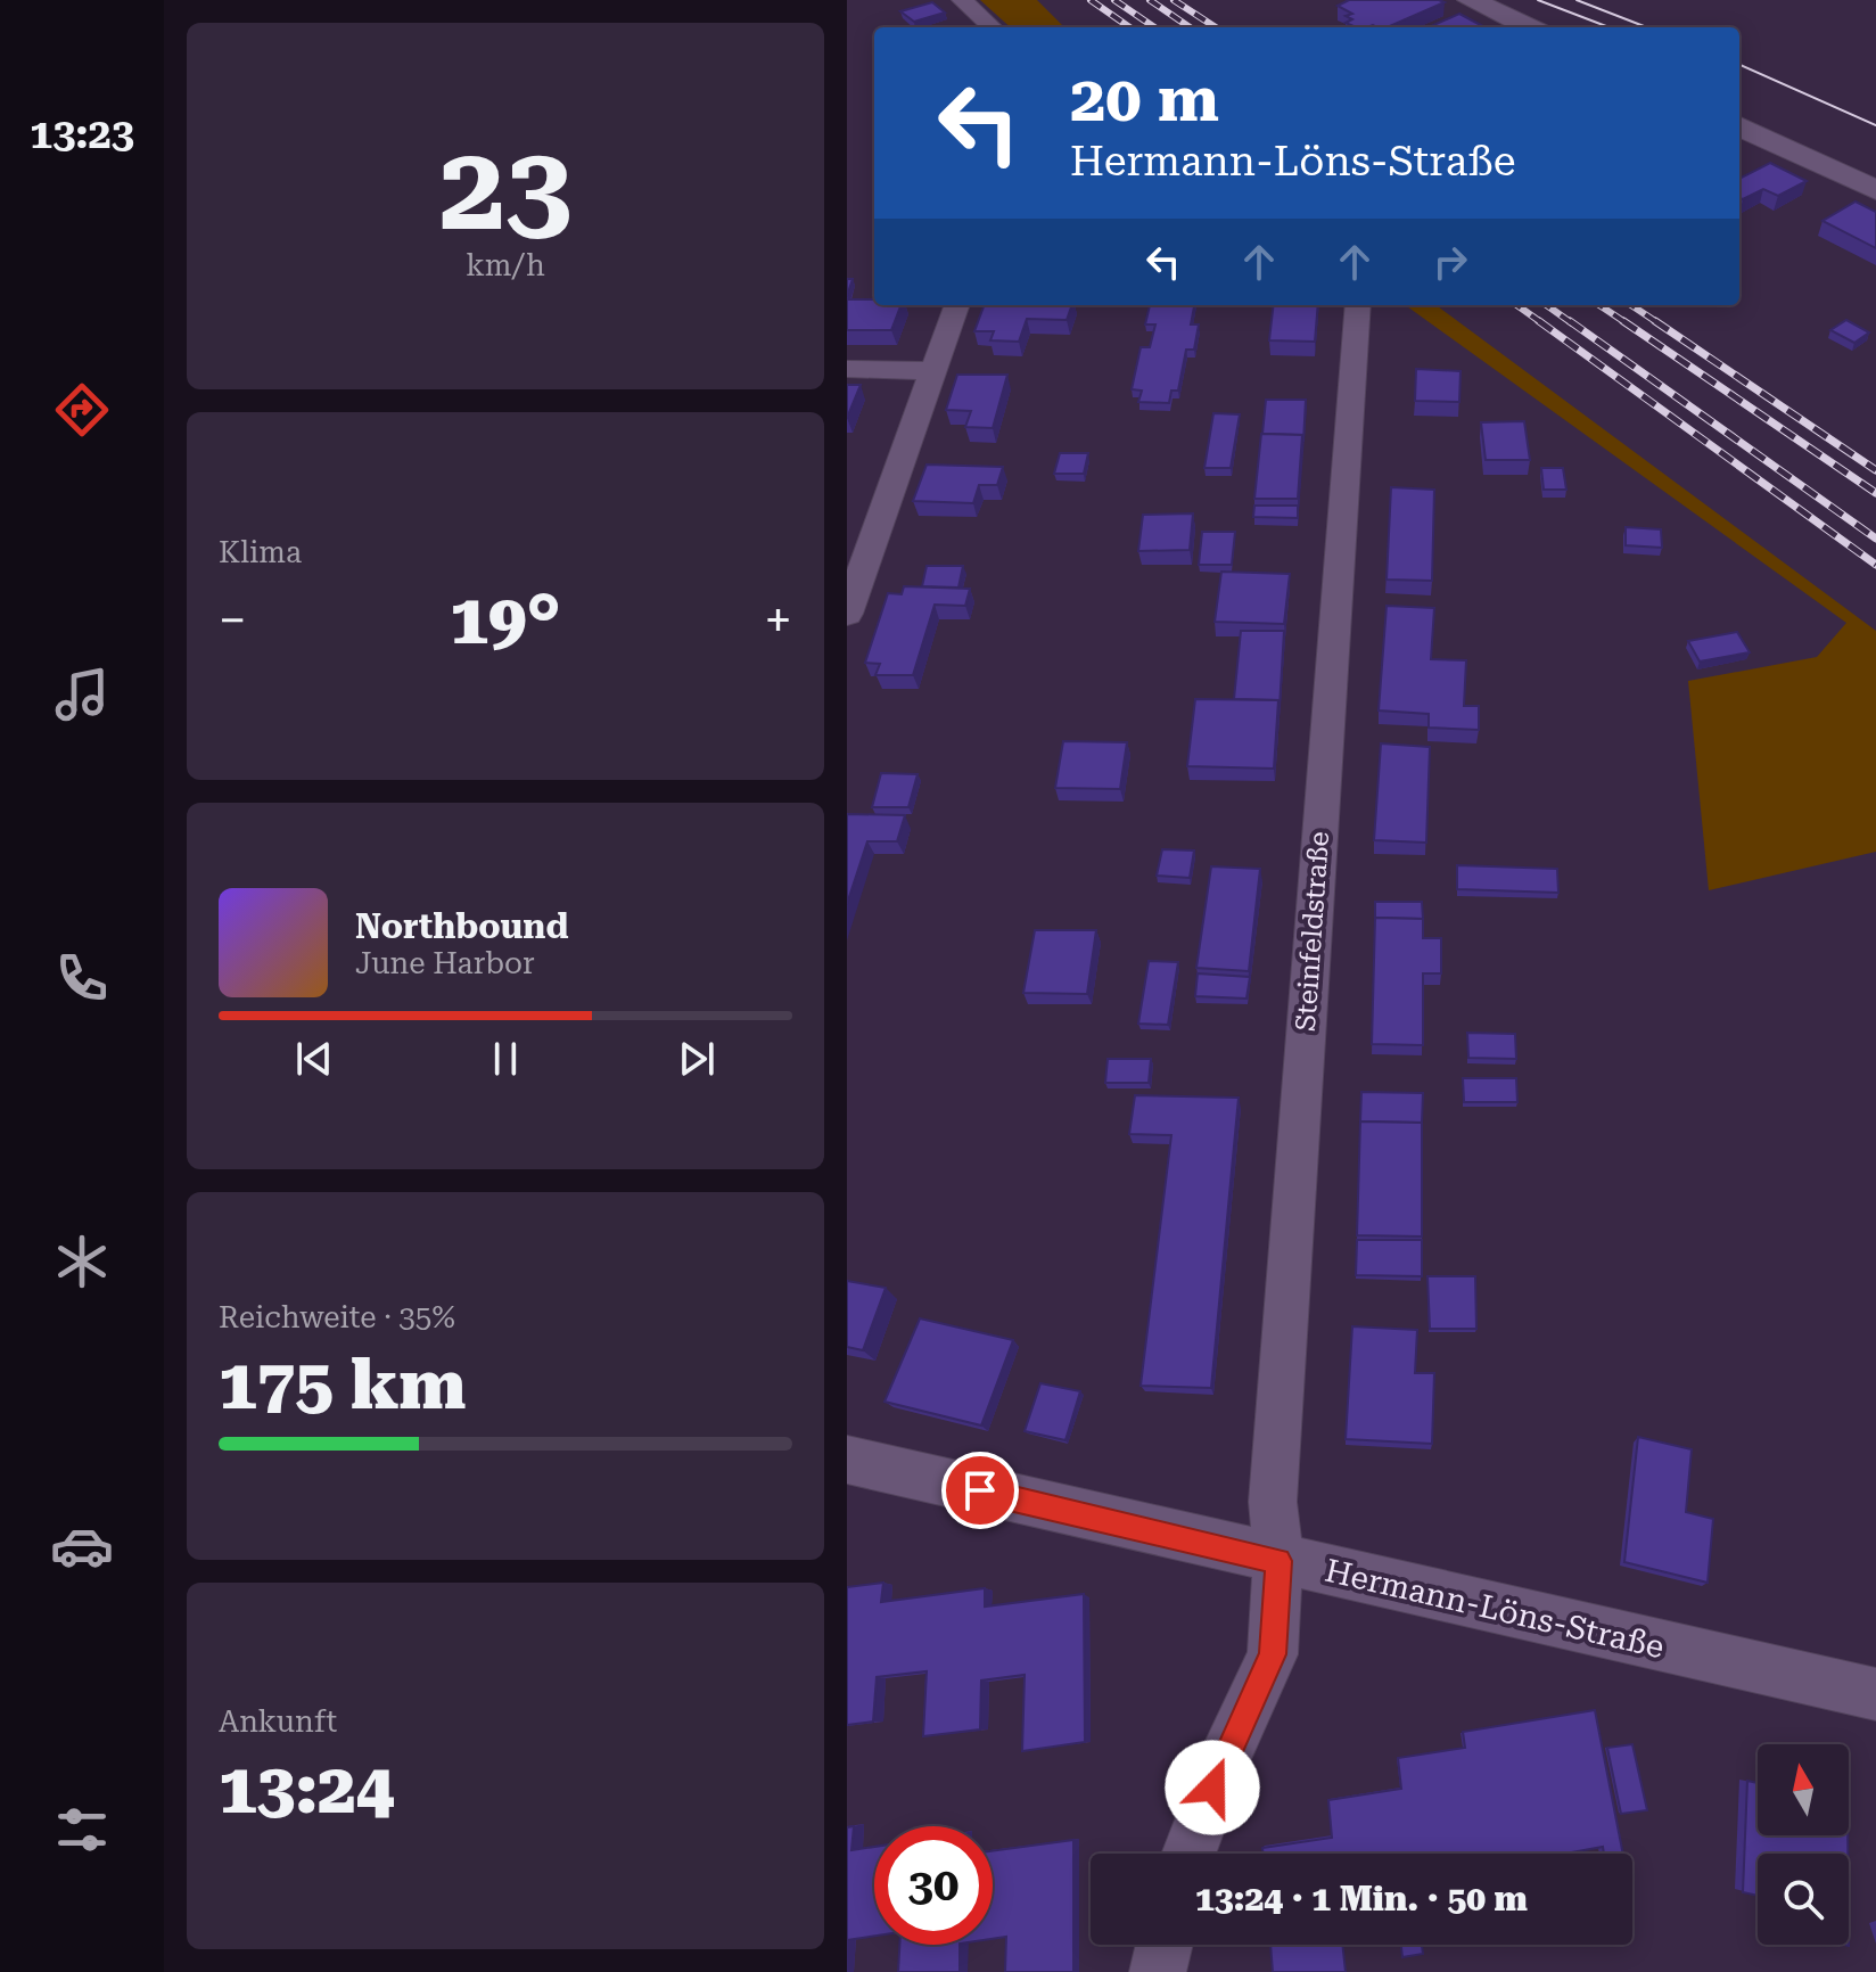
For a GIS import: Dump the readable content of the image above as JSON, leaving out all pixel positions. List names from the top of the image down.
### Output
{
  "streets": {
    "street": ["Steinfeldstraße", "Hermann-Löns-Straße"]
  },
  "crossings": [
    ["Steinfeldstraße", "Hermann-Löns-Straße"]
  ],
  "north": "top",
  "page": {
    "tabs": "13:23",
    "tile": [
      ["23", "km/h"],
      "Klima",
      ["Reichweite · 35%", "175 km"],
      ["Ankunft", "13:24"]
    ],
    "turn": ["20 m", "Hermann-Löns-Straße"],
    "heat": ["−", "19°", "+"],
    "song": ["Northbound", "June Harbor"],
    "limit": "30",
    "trip": "13:24 · 1 Min. · 50 m"
  }
}
